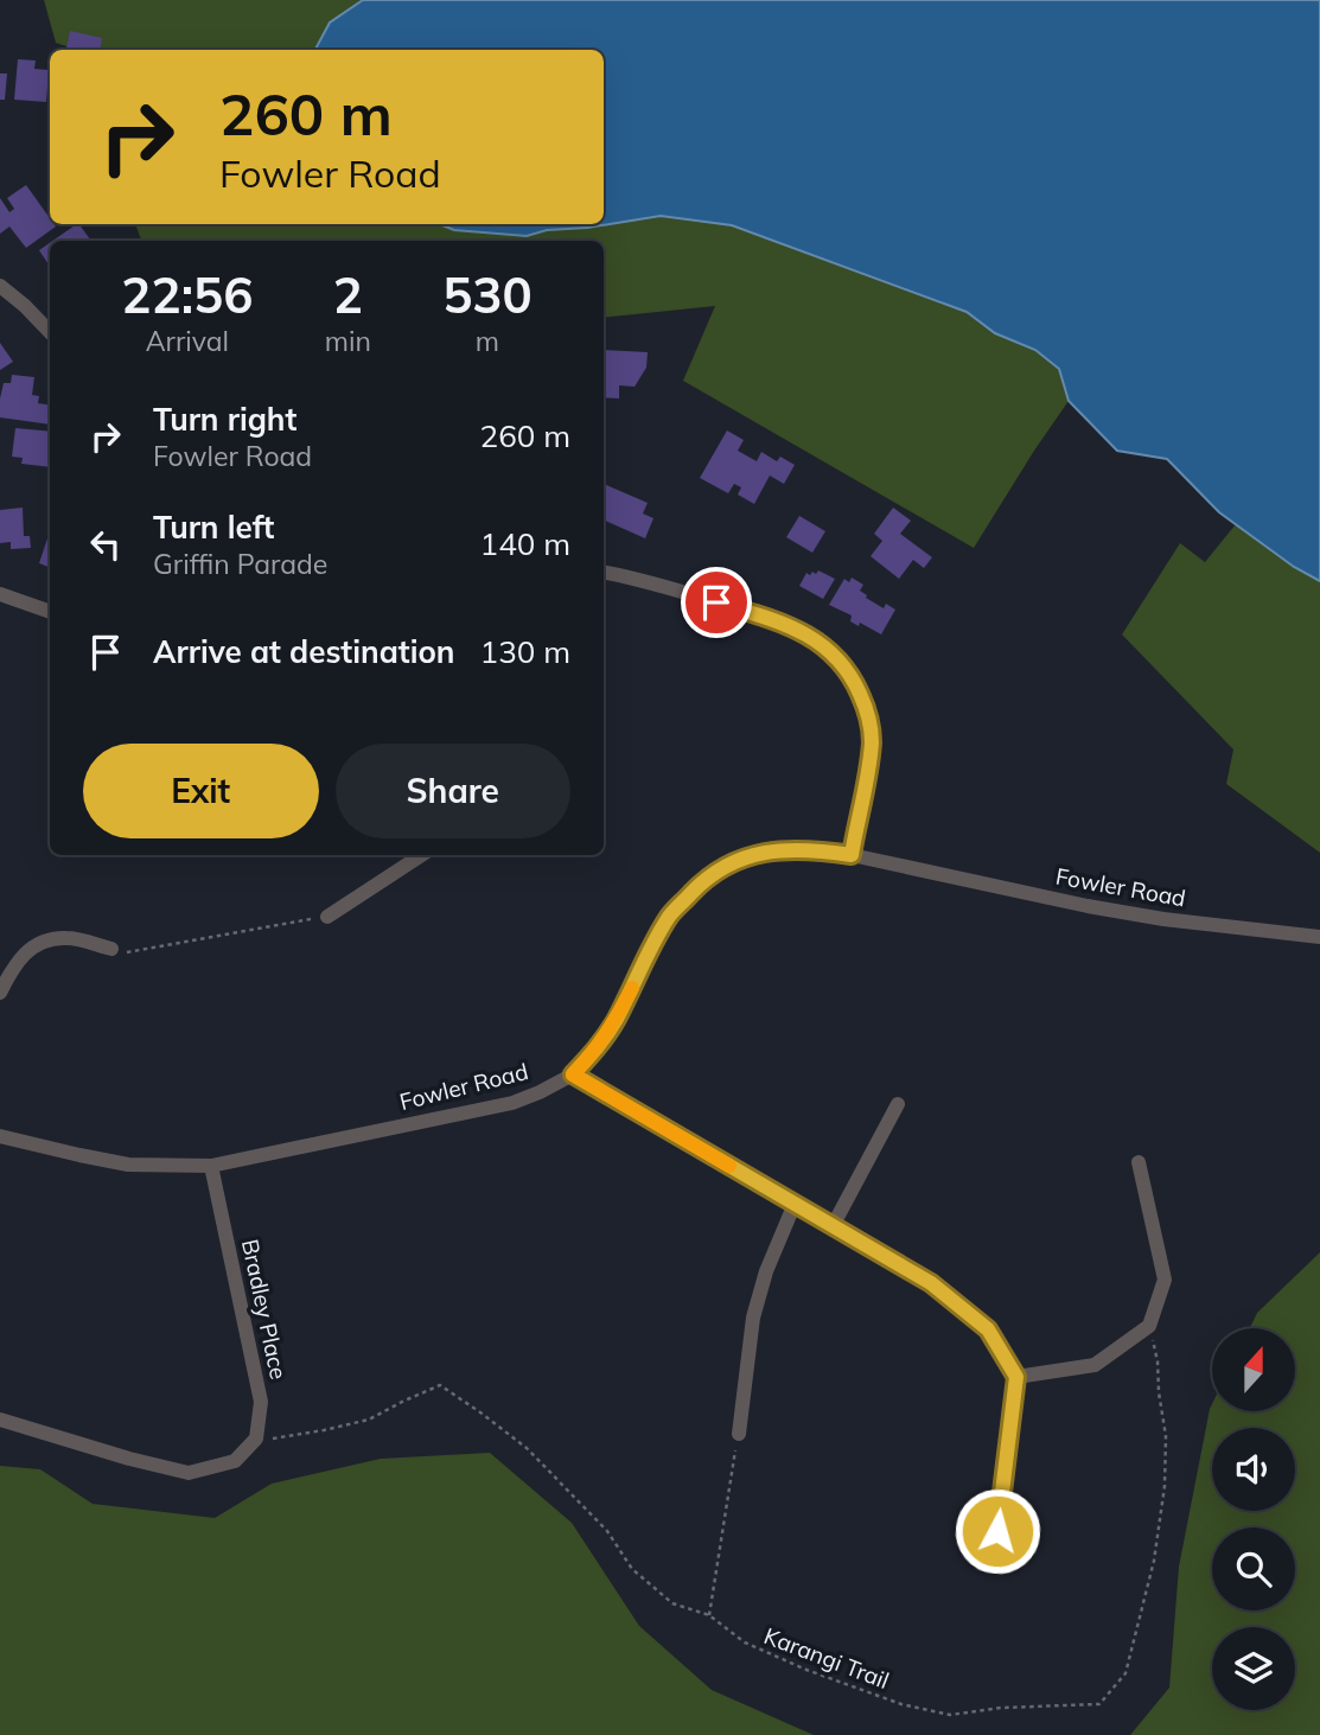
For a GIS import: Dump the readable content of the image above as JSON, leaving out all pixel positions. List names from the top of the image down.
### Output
{
  "streets": {
    "street": ["Fowler Road", "Bradley Place"],
    "path": ["Karangi Trail"]
  },
  "crossings": [
    ["Fowler Road", "Bradley Place"],
    ["Bradley Place", "Karangi Trail"]
  ],
  "north": "top",
  "page": {
    "turn": ["260 m", "Fowler Road"],
    "eta": [
      "22:56",
      "Arrival",
      "2",
      "min",
      "530",
      "m"
    ],
    "list": [
      {
        "name": "Turn right",
        "note": "Fowler Road",
        "value": "260 m"
      },
      {
        "name": "Turn left",
        "note": "Griffin Parade",
        "value": "140 m"
      },
      {
        "name": "Arrive at destination",
        "value": "130 m"
      }
    ],
    "buttons": ["Exit", "Share"]
  }
}
